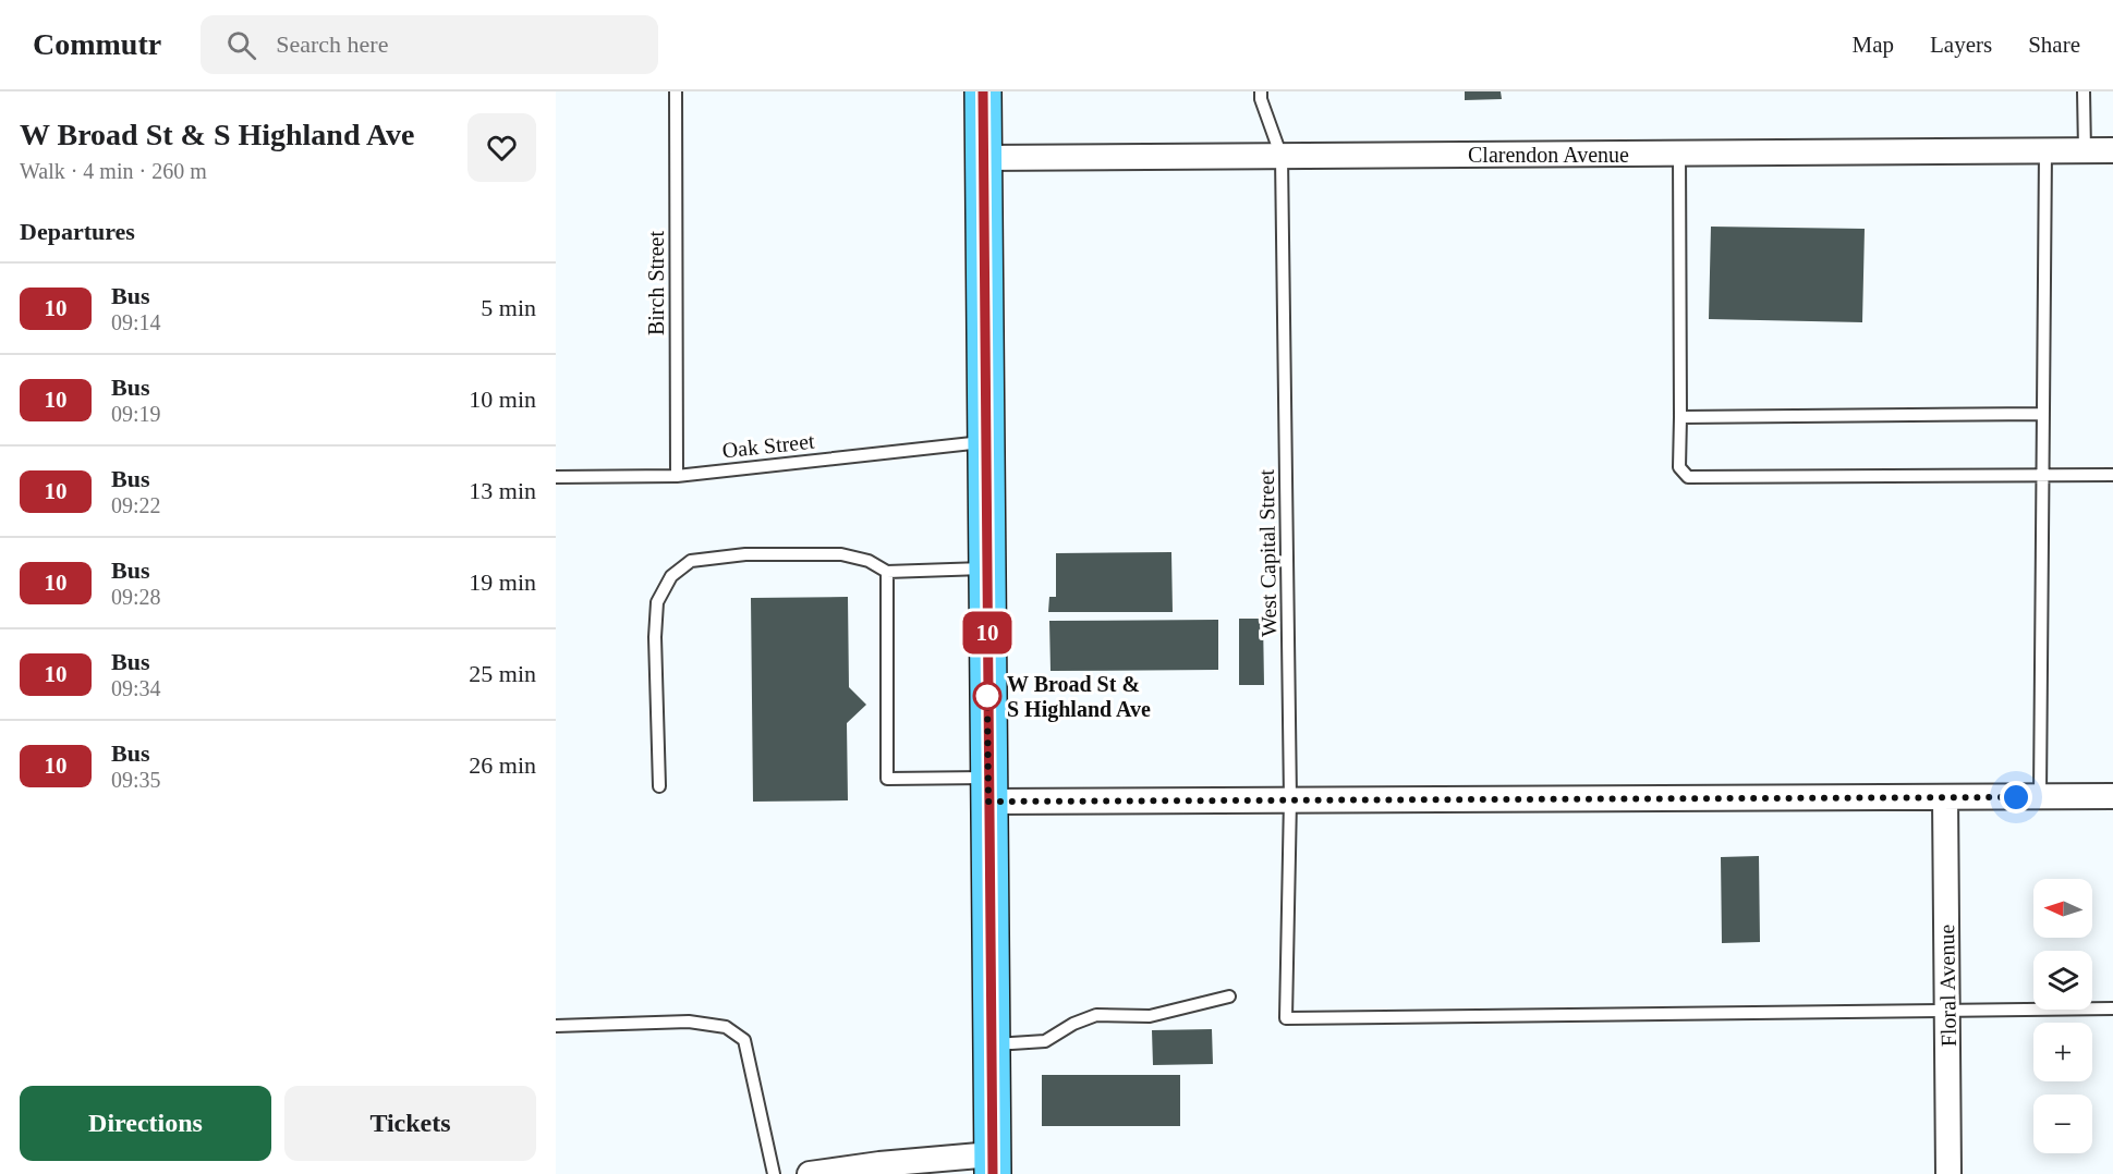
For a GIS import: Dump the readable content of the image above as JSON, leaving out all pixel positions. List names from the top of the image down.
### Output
{
  "streets": {
    "street": ["Clarendon Avenue", "Floral Avenue"],
    "lane": ["Birch Street", "Oak Street", "West Capital Street"]
  },
  "crossings": [
    ["Clarendon Avenue", "West Capital Street"],
    ["Birch Street", "Oak Street"],
    ["West Capital Street", "Floral Avenue"]
  ],
  "places": ["W Broad St & S Highland Ave"],
  "lines": ["bus line 10"],
  "north": "left",
  "page": {
    "header": "Commutr",
    "search": "Search here",
    "nav": ["Map", "Layers", "Share"],
    "heading": [
      ["W Broad St & S Highland Ave", "Walk · 4 min · 260 m"],
      "Departures"
    ],
    "on_map": "10",
    "list": [
      {
        "mark": "10",
        "name": "Bus",
        "note": "09:14",
        "value": "5 min"
      },
      {
        "mark": "10",
        "name": "Bus",
        "note": "09:19",
        "value": "10 min"
      },
      {
        "mark": "10",
        "name": "Bus",
        "note": "09:22",
        "value": "13 min"
      },
      {
        "mark": "10",
        "name": "Bus",
        "note": "09:28",
        "value": "19 min"
      },
      {
        "mark": "10",
        "name": "Bus",
        "note": "09:34",
        "value": "25 min"
      },
      {
        "mark": "10",
        "name": "Bus",
        "note": "09:35",
        "value": "26 min"
      }
    ],
    "map_buttons": ["+", "−"],
    "buttons": ["Directions", "Tickets"]
  }
}
